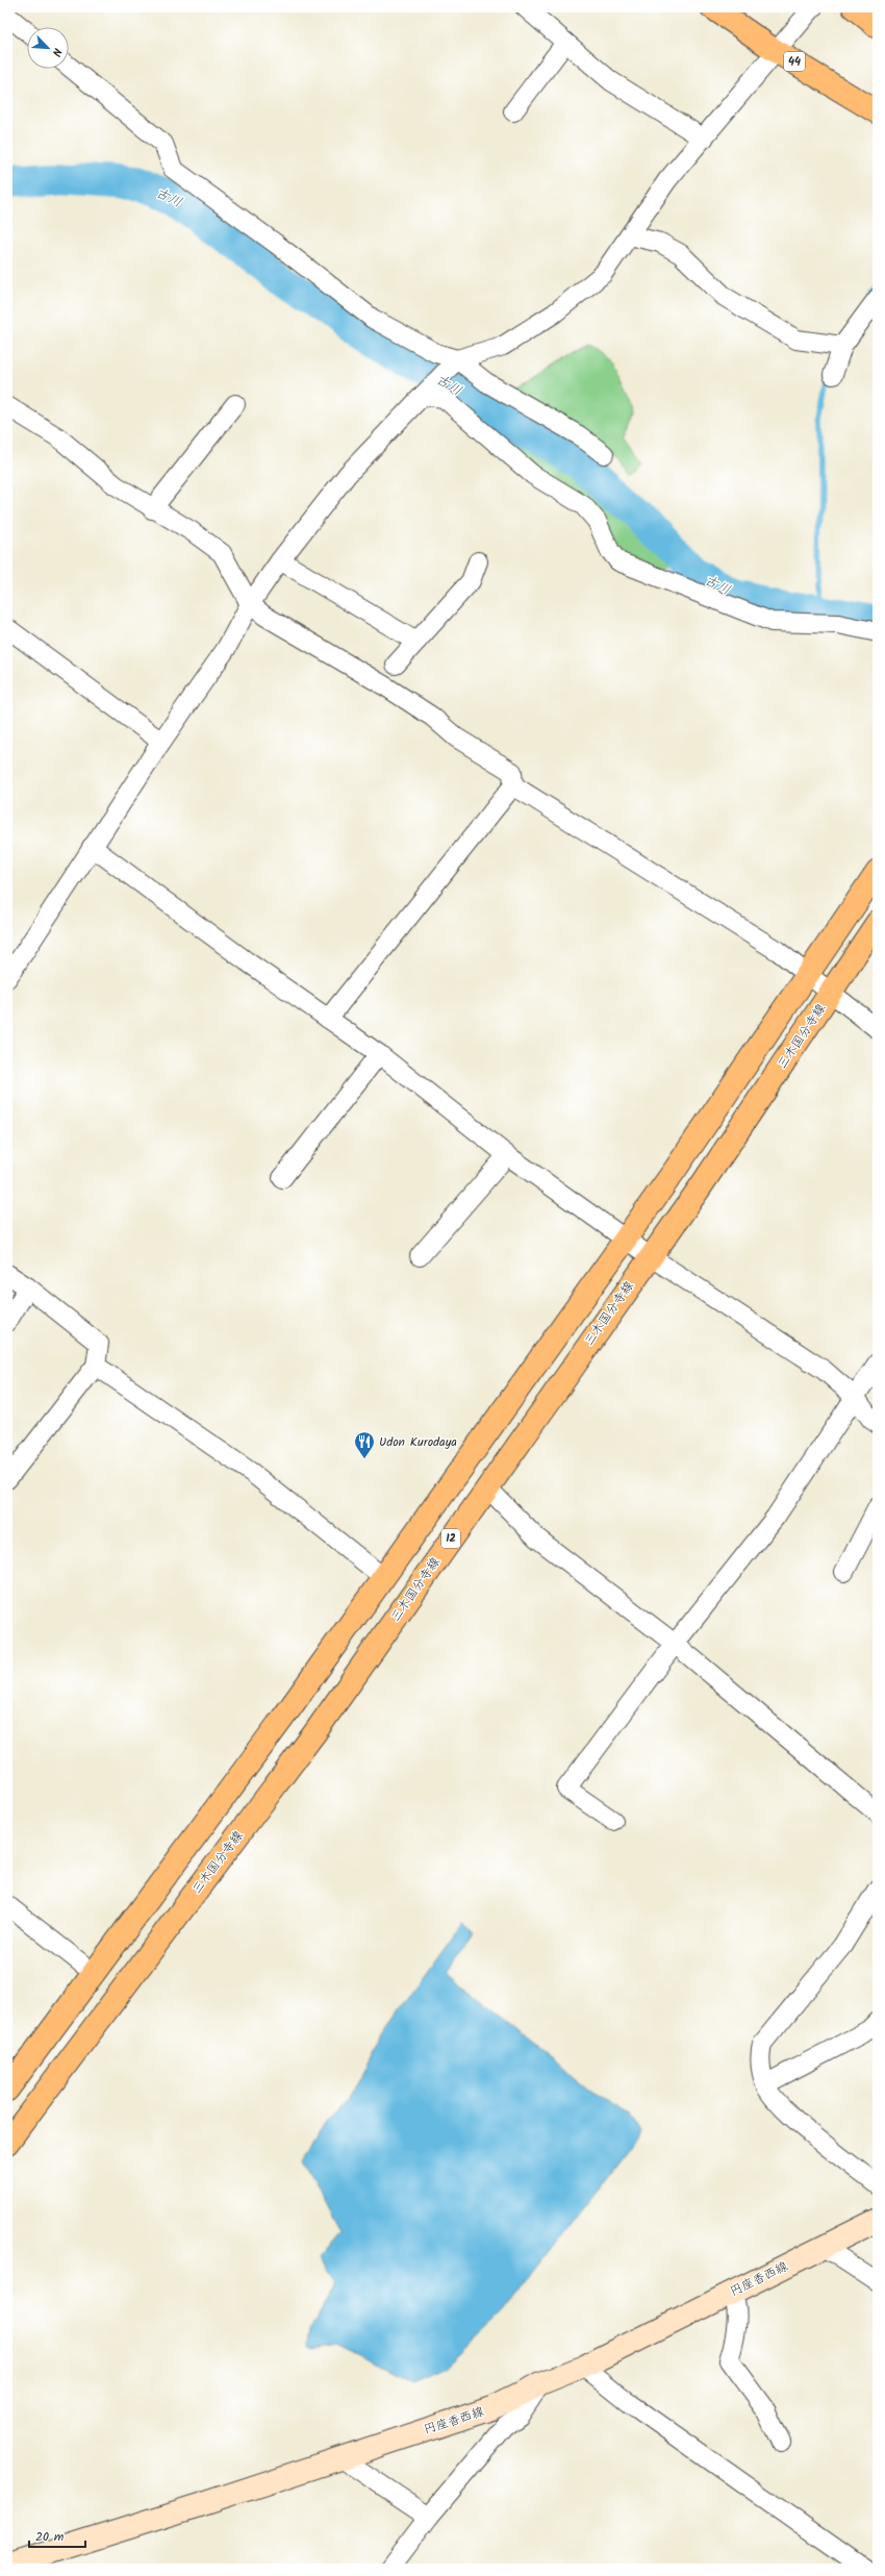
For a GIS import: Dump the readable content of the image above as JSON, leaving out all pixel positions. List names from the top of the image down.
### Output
{
  "streets": {
    "main road": [
      "44",
      "三木国分寺線",
      "12",
      "円座香西線"
    ]
  },
  "water": ["古川"],
  "places": {
    "restaurant": ["Udon Kurodaya"]
  },
  "scale_bar": "20 m",
  "north": "bottom right"
}
